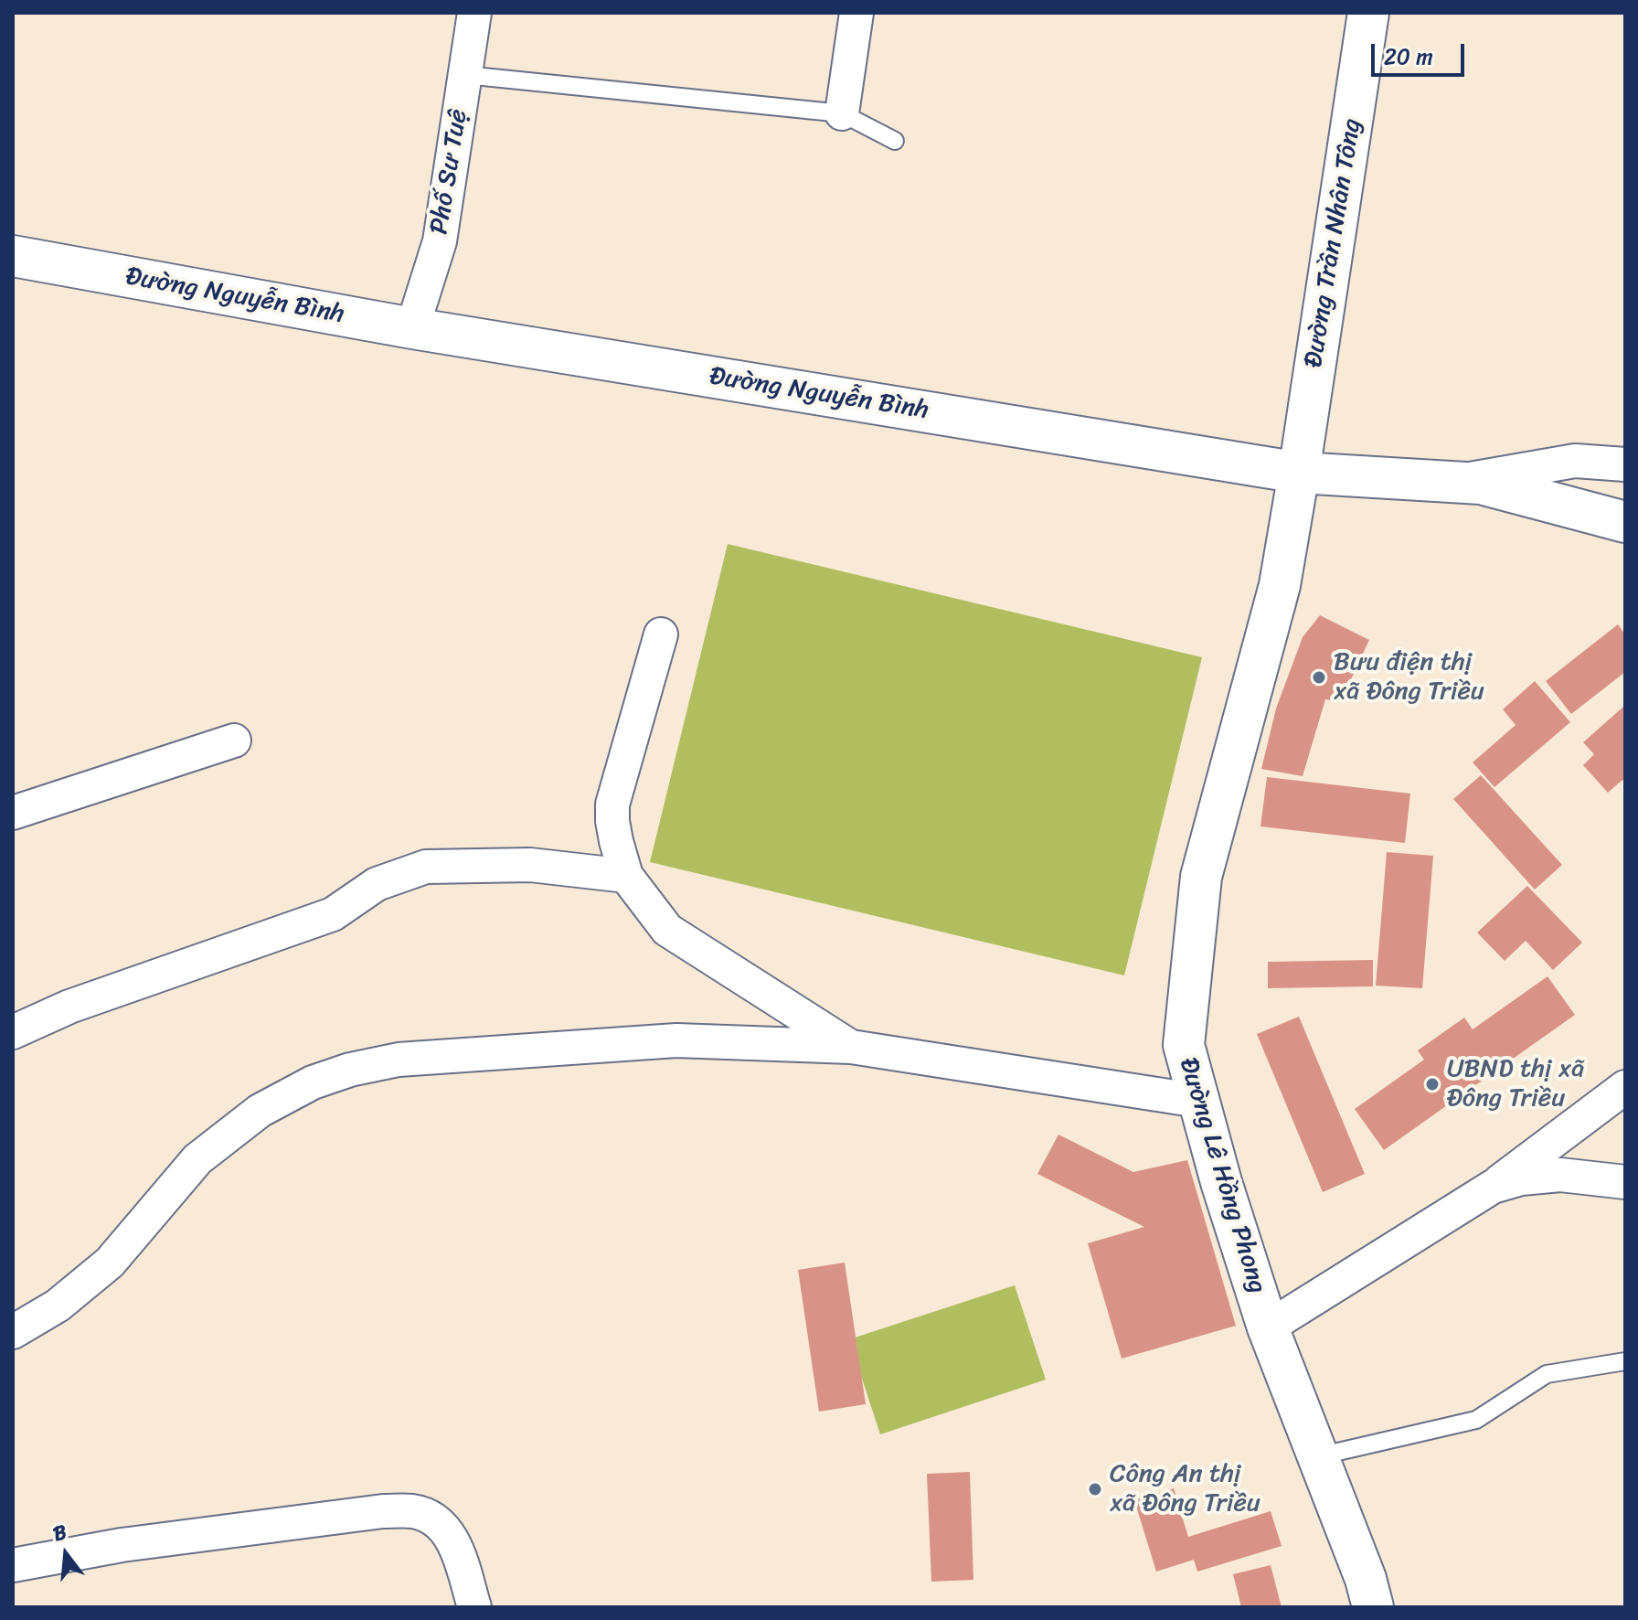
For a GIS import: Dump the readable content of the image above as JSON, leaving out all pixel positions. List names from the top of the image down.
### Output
{
  "streets": {
    "street": [
      "Phố Sư Tuệ",
      "Đường Trần Nhân Tông",
      "Đường Nguyễn Bình",
      "Đường Lê Hồng Phong"
    ]
  },
  "crossings": [
    ["Phố Sư Tuệ", "Đường Nguyễn Bình"],
    ["Đường Trần Nhân Tông", "Đường Nguyễn Bình"],
    ["Đường Trần Nhân Tông", "Đường Lê Hồng Phong"],
    ["Đường Nguyễn Bình", "Đường Lê Hồng Phong"]
  ],
  "places": ["Bưu điện thị xã Đông Triều", "UBND thị xã Đông Triều", "Công An thị xã Đông Triều"],
  "scale_bar": "20 m",
  "north": "top"
}
